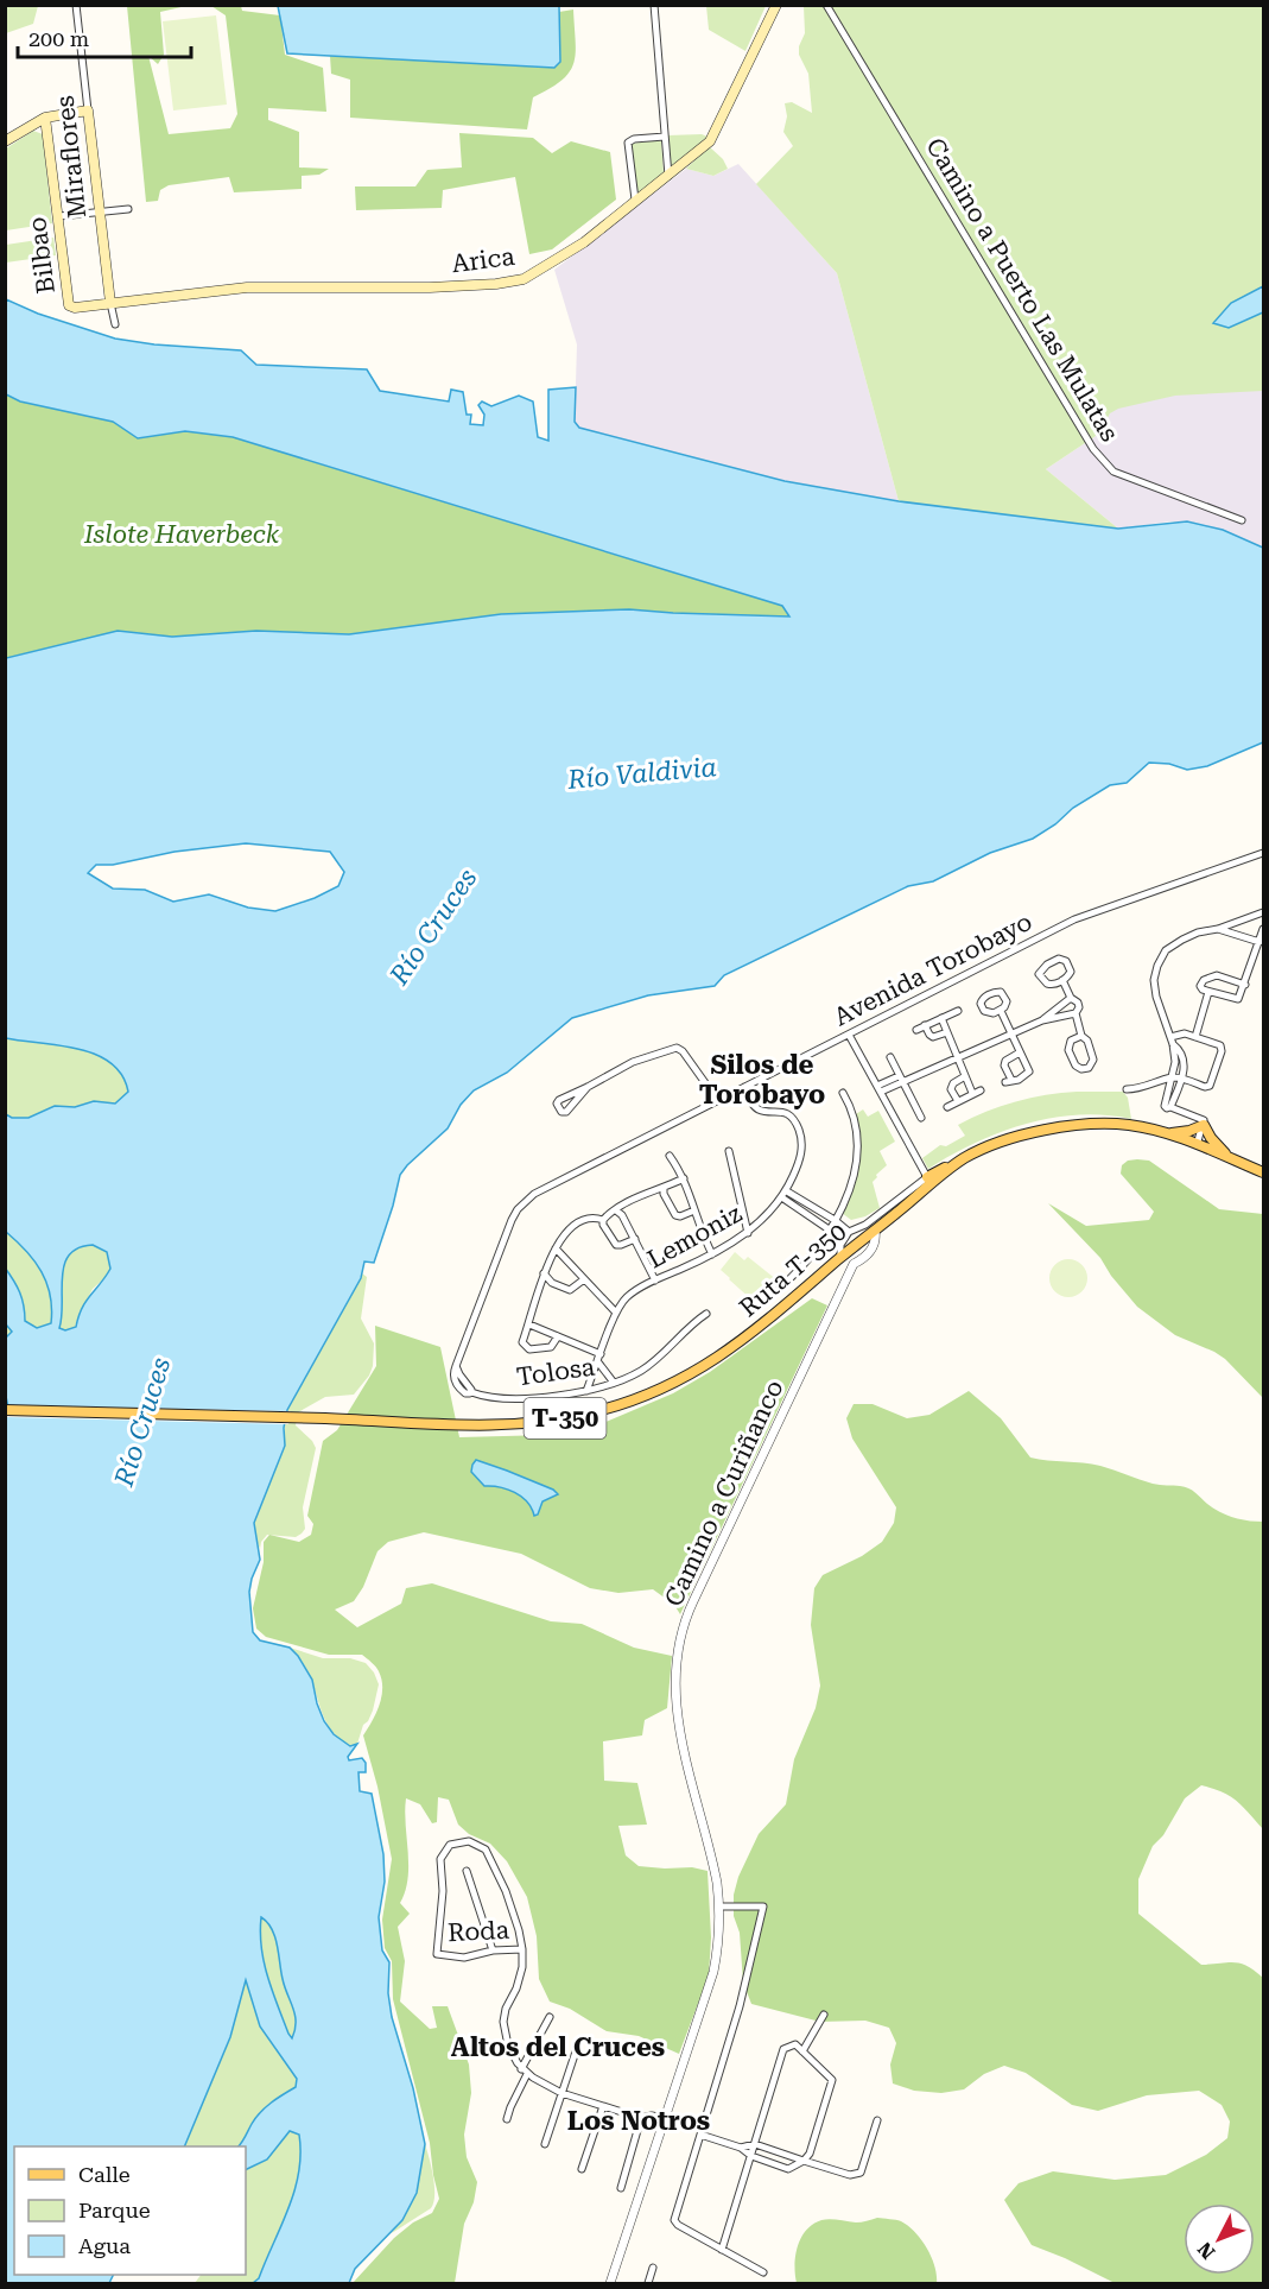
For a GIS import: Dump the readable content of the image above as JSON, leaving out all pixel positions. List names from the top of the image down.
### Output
{
  "streets": {
    "main road": [
      "Miraflores",
      "Bilbao",
      "Arica",
      "Ruta T-350",
      "T-350"
    ],
    "street": [
      "Camino a Puerto Las Mulatas",
      "Avenida Torobayo",
      "Lemoniz",
      "Tolosa",
      "Camino a Curiñanco",
      "Roda"
    ]
  },
  "crossings": [
    ["Miraflores", "Arica"],
    ["Bilbao", "Arica"],
    ["Avenida Torobayo", "Lemoniz"],
    ["Avenida Torobayo", "Tolosa"],
    ["Lemoniz", "Tolosa"],
    ["Ruta T-350", "Camino a Curiñanco"]
  ],
  "districts": ["Silos de Torobayo", "Altos del Cruces", "Los Notros"],
  "water": ["Río Valdivia", "Río Cruces"],
  "parks": ["Islote Haverbeck"],
  "legend": ["Calle", "Parque", "Agua"],
  "scale_bar": "200 m",
  "north": "bottom left"
}
